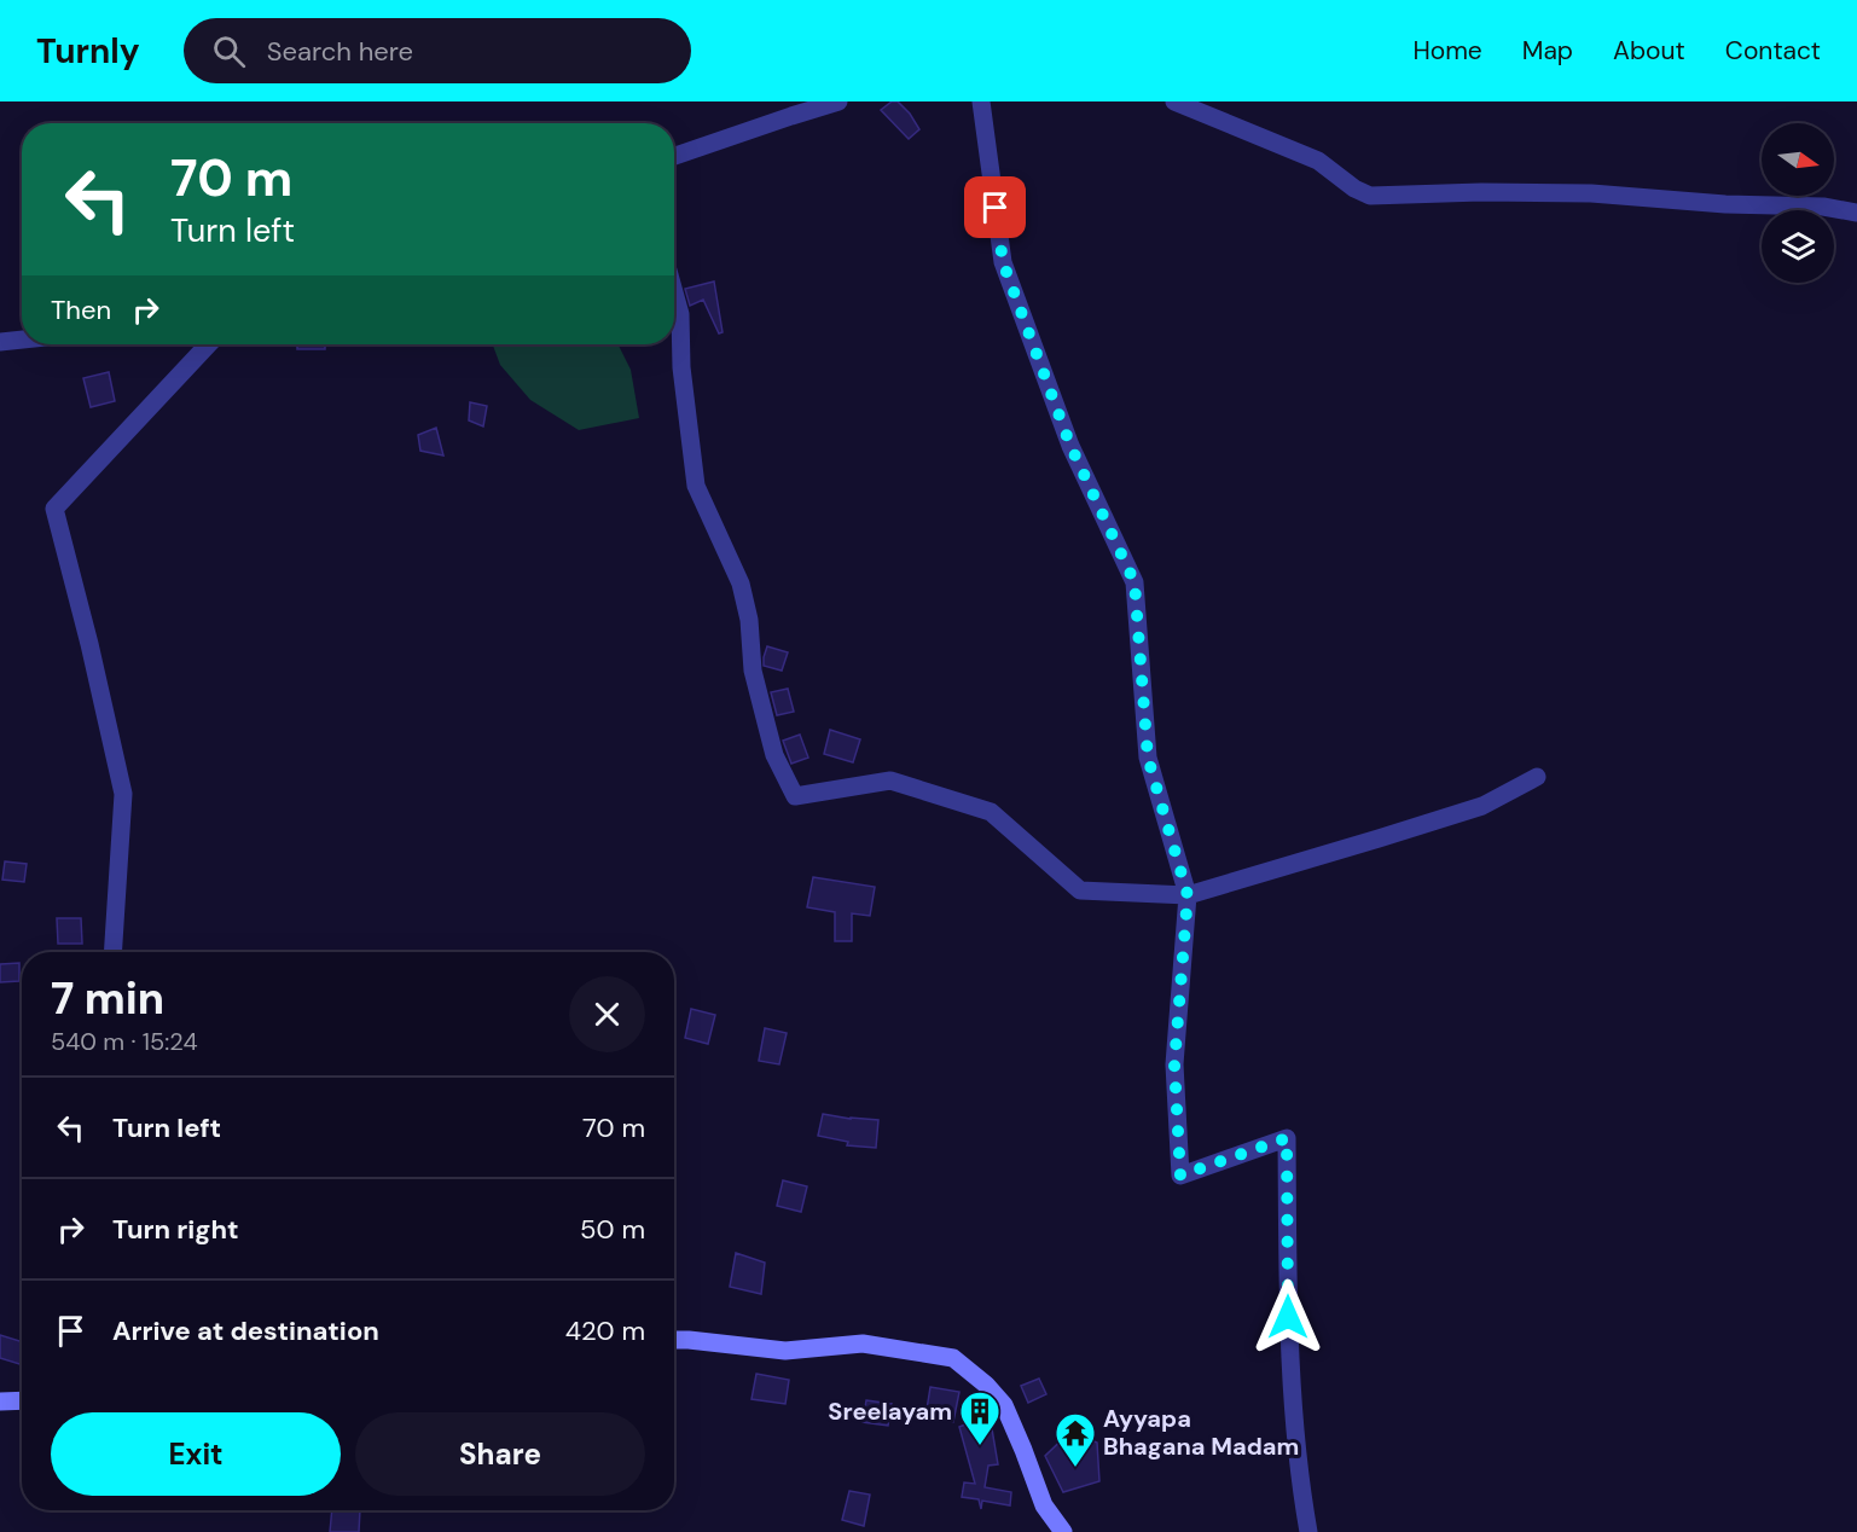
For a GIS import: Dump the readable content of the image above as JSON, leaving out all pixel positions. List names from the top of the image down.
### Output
{
  "places": {
    "building": ["Sreelayam"],
    "temple": ["Ayyapa Bhagana Madam"]
  },
  "north": "right",
  "page": {
    "header": "Turnly",
    "search": "Search here",
    "nav": [
      "Home",
      "Map",
      "About",
      "Contact"
    ],
    "turn": ["70 m", "Turn left"],
    "then": "Then",
    "heading": ["7 min", "540 m · 15:24"],
    "list": [
      {
        "name": "Turn left",
        "value": "70 m"
      },
      {
        "name": "Turn right",
        "value": "50 m"
      },
      {
        "name": "Arrive at destination",
        "value": "420 m"
      }
    ],
    "buttons": ["Exit", "Share"]
  }
}
